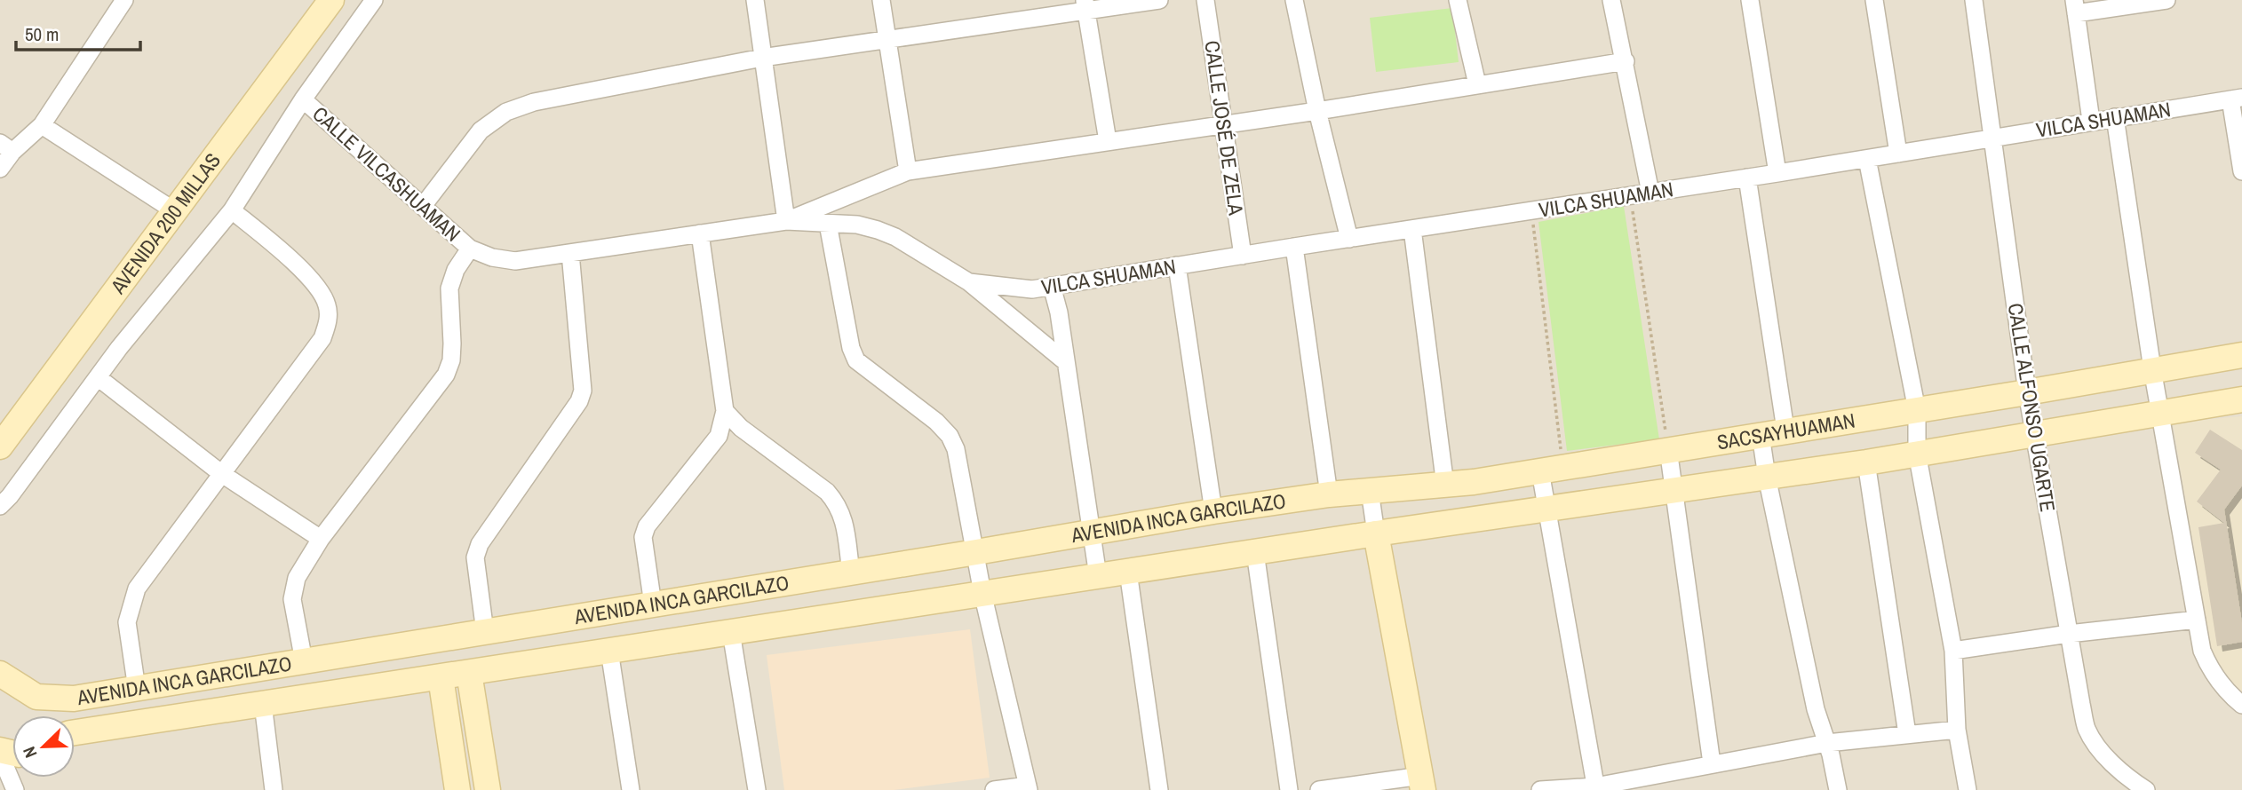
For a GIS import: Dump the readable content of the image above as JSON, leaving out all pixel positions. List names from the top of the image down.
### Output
{
  "streets": {
    "main road": ["AVENIDA 200 MILLAS", "SACSAYHUAMAN", "AVENIDA INCA GARCILAZO"],
    "street": [
      "VILCA SHUAMAN",
      "CALLE JOSÉ DE ZELA",
      "CALLE VILCASHUAMAN",
      "CALLE ALFONSO UGARTE"
    ]
  },
  "crossings": [
    ["VILCA SHUAMAN", "CALLE JOSÉ DE ZELA"],
    ["VILCA SHUAMAN", "CALLE ALFONSO UGARTE"],
    ["CALLE ALFONSO UGARTE", "SACSAYHUAMAN"],
    ["CALLE ALFONSO UGARTE", "AVENIDA INCA GARCILAZO"],
    ["SACSAYHUAMAN", "AVENIDA INCA GARCILAZO"]
  ],
  "scale_bar": "50 m",
  "north": "bottom left"
}
